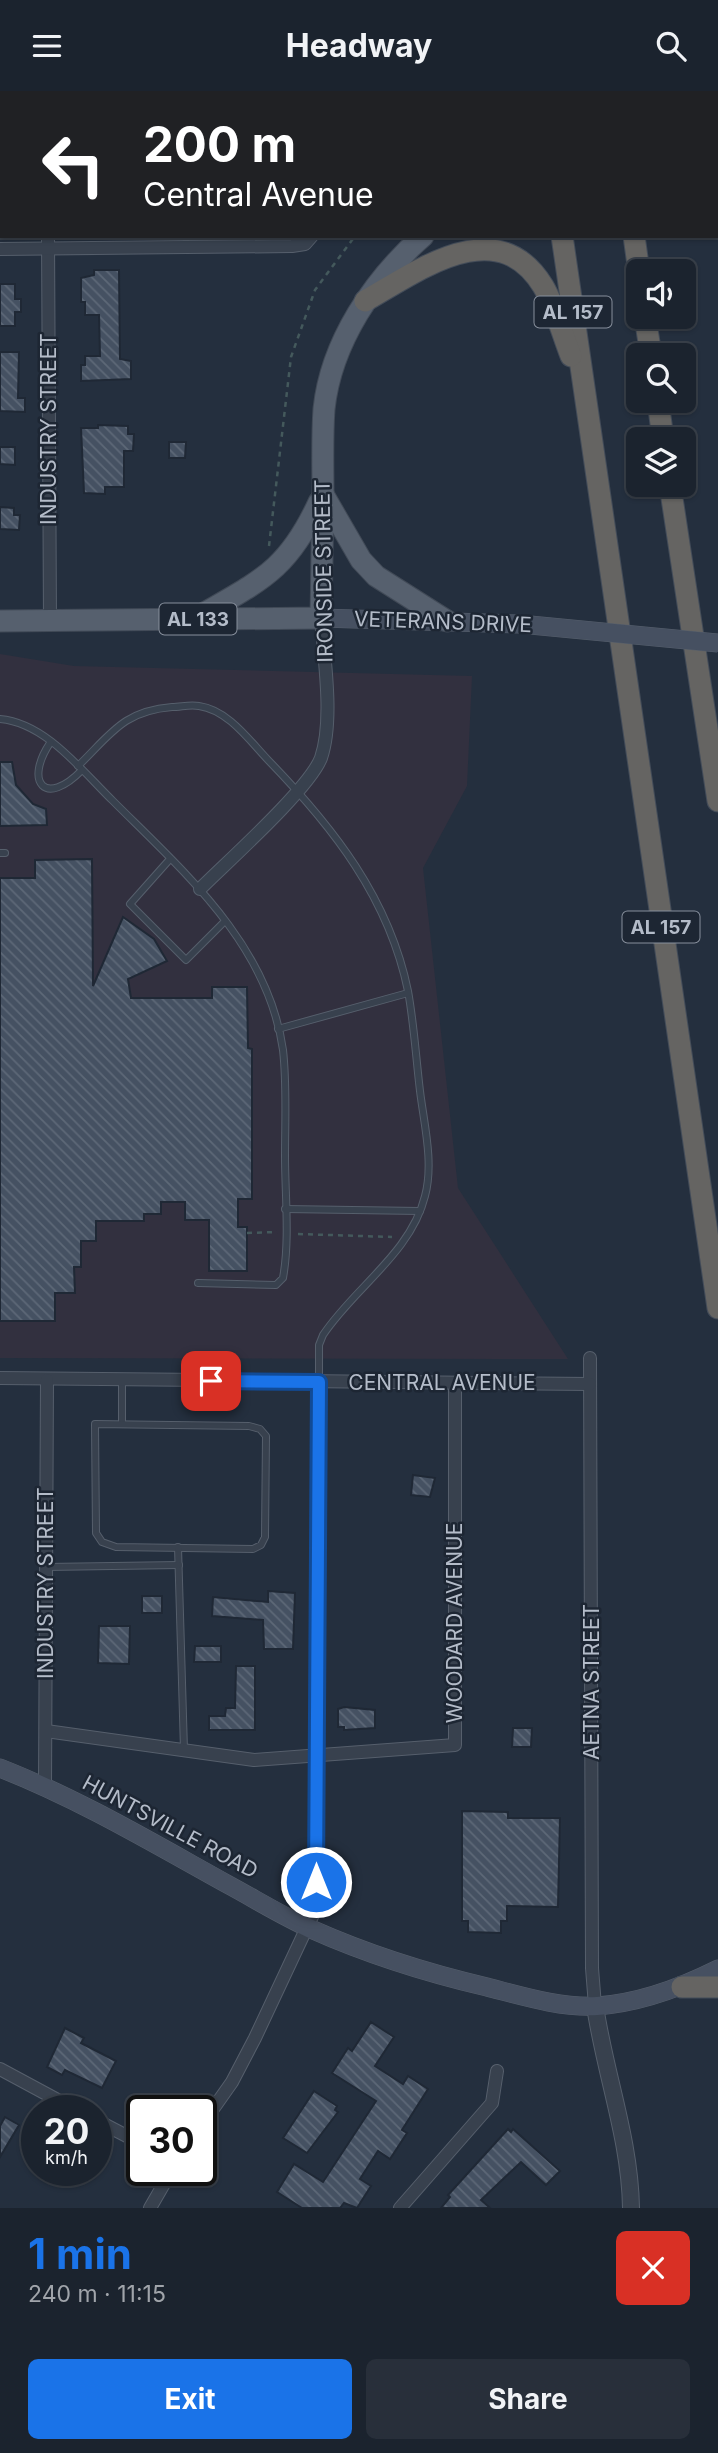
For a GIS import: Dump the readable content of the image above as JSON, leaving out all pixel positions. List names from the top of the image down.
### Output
{
  "streets": {
    "highway": ["AL 157"],
    "main road": [
      "IRONSIDE STREET",
      "AL 133",
      "VETERANS DRIVE",
      "HUNTSVILLE ROAD"
    ],
    "street": [
      "INDUSTRY STREET",
      "CENTRAL AVENUE",
      "WOODARD AVENUE",
      "AETNA STREET"
    ]
  },
  "crossings": [
    ["INDUSTRY STREET", "VETERANS DRIVE"],
    ["INDUSTRY STREET", "CENTRAL AVENUE"],
    ["INDUSTRY STREET", "WOODARD AVENUE"],
    ["INDUSTRY STREET", "HUNTSVILLE ROAD"],
    ["IRONSIDE STREET", "VETERANS DRIVE"],
    ["CENTRAL AVENUE", "WOODARD AVENUE"],
    ["CENTRAL AVENUE", "AETNA STREET"],
    ["AETNA STREET", "HUNTSVILLE ROAD"]
  ],
  "page": {
    "header": "Headway",
    "turn": ["200 m", "Central Avenue"],
    "speed": "20 km/h",
    "limit": "30",
    "heading": ["1 min", "240 m · 11:15"],
    "buttons": ["Exit", "Share"]
  }
}
